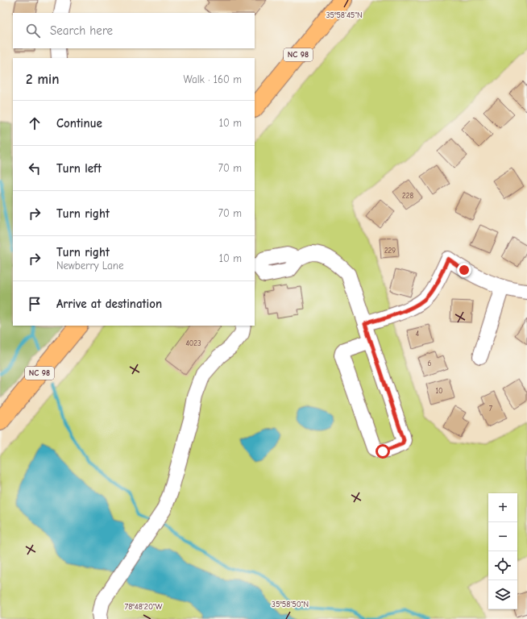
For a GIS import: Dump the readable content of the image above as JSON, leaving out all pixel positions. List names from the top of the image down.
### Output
{
  "streets": {
    "highway": ["NC 98"]
  },
  "house_numbers": [
    "228",
    "229",
    "4",
    "4023",
    "6",
    "10",
    "7"
  ],
  "page": {
    "search": "Search here",
    "heading": ["2 min", "Walk · 160 m"],
    "list": [
      ["Continue", "10 m"],
      ["Turn left", "70 m"],
      ["Turn right", "70 m"],
      ["Turn right", "Newberry Lane", "10 m"],
      "Arrive at destination"
    ],
    "map_buttons": ["+", "−"]
  },
  "coordinates": ["35°58'45\"N", "35°58'50\"N", "78°48'20\"W"]
}
